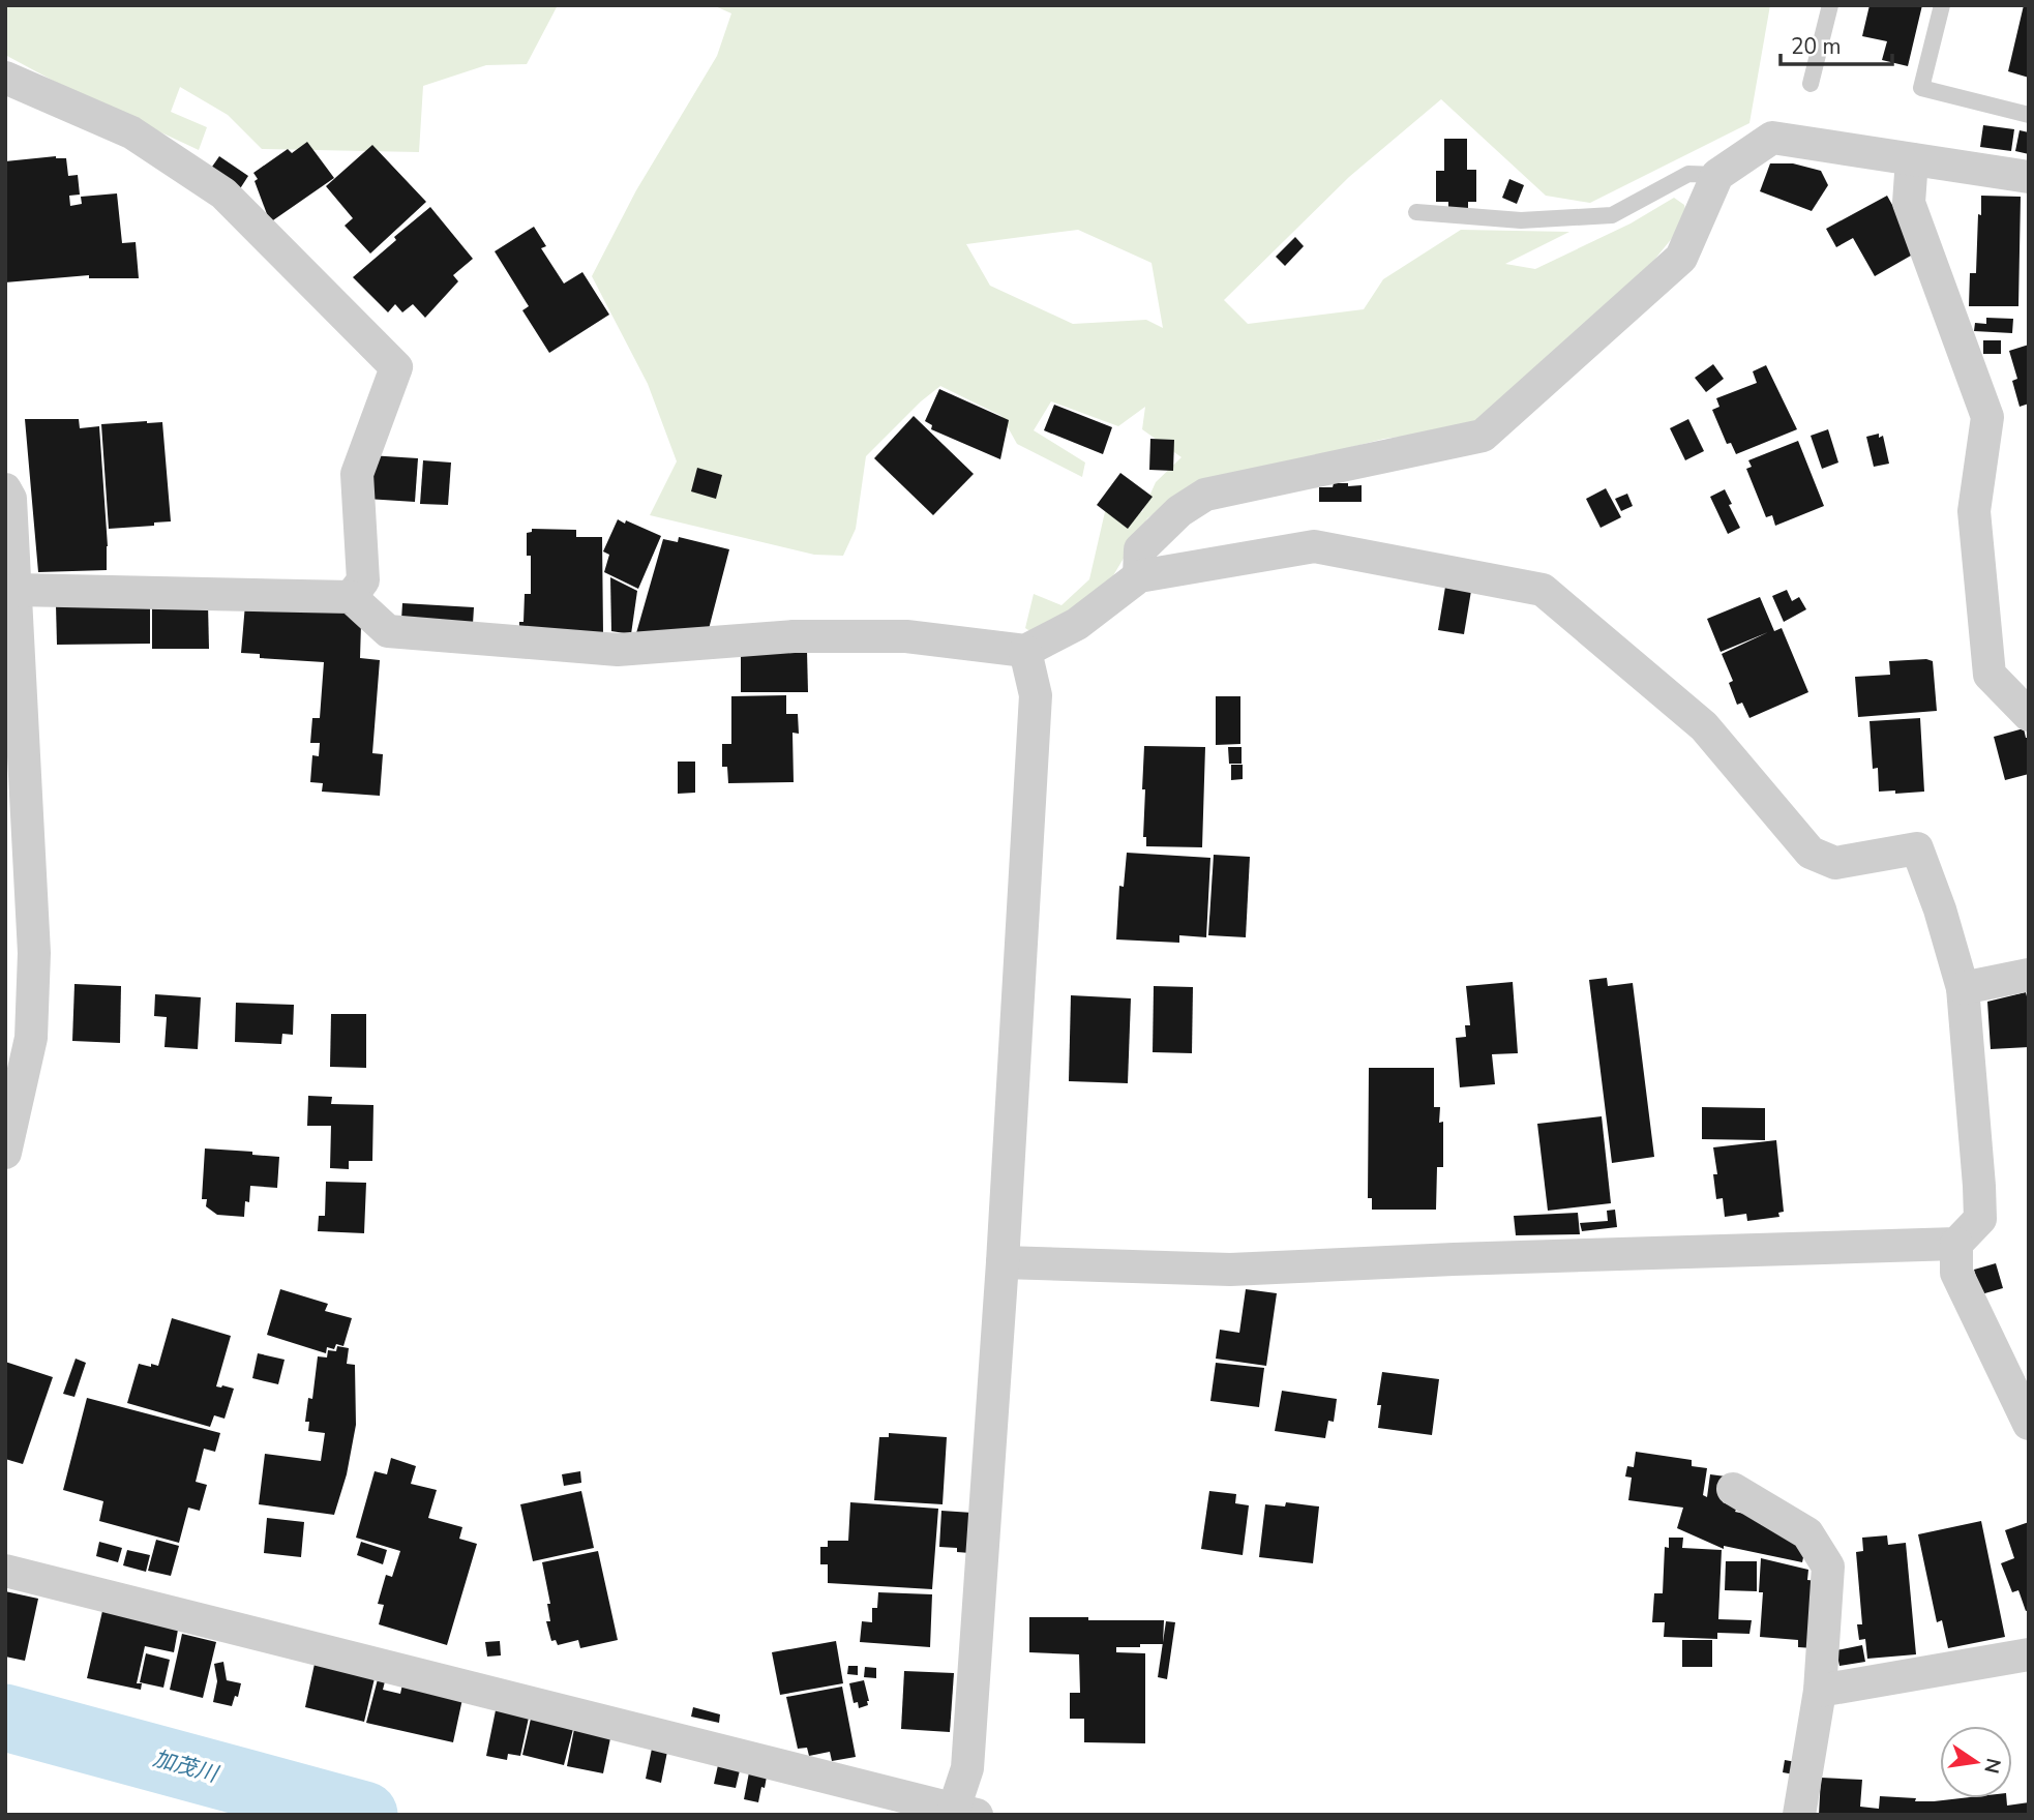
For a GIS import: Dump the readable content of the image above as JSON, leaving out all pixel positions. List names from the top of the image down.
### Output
{
  "water": ["加茂川"],
  "scale_bar": "20 m",
  "north": "right"
}
